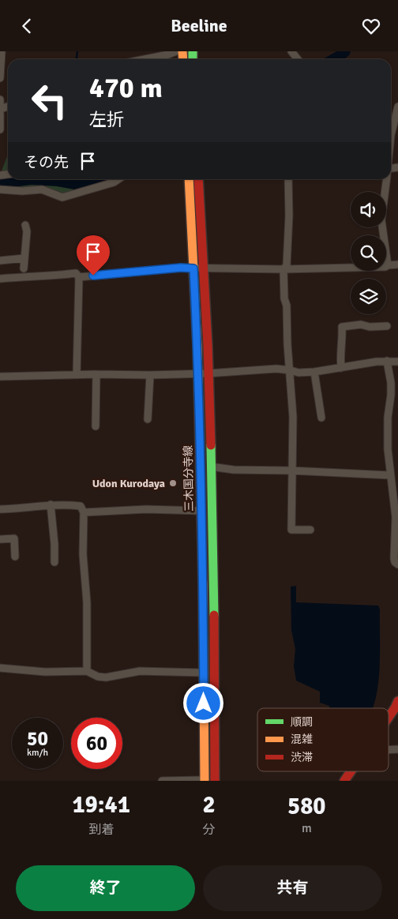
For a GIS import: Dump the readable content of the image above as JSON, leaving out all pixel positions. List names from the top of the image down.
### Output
{
  "streets": {
    "main road": ["三木国分寺線"]
  },
  "places": ["Udon Kurodaya"],
  "legend": ["順調", "混雑", "渋滞"],
  "page": {
    "header": "Beeline",
    "turn": ["470 m", "左折"],
    "then": "その先",
    "speed": "50 km/h",
    "limit": "60",
    "eta": [
      "19:41",
      "到着",
      "2",
      "分",
      "580",
      "m"
    ],
    "buttons": ["終了", "共有"]
  }
}
